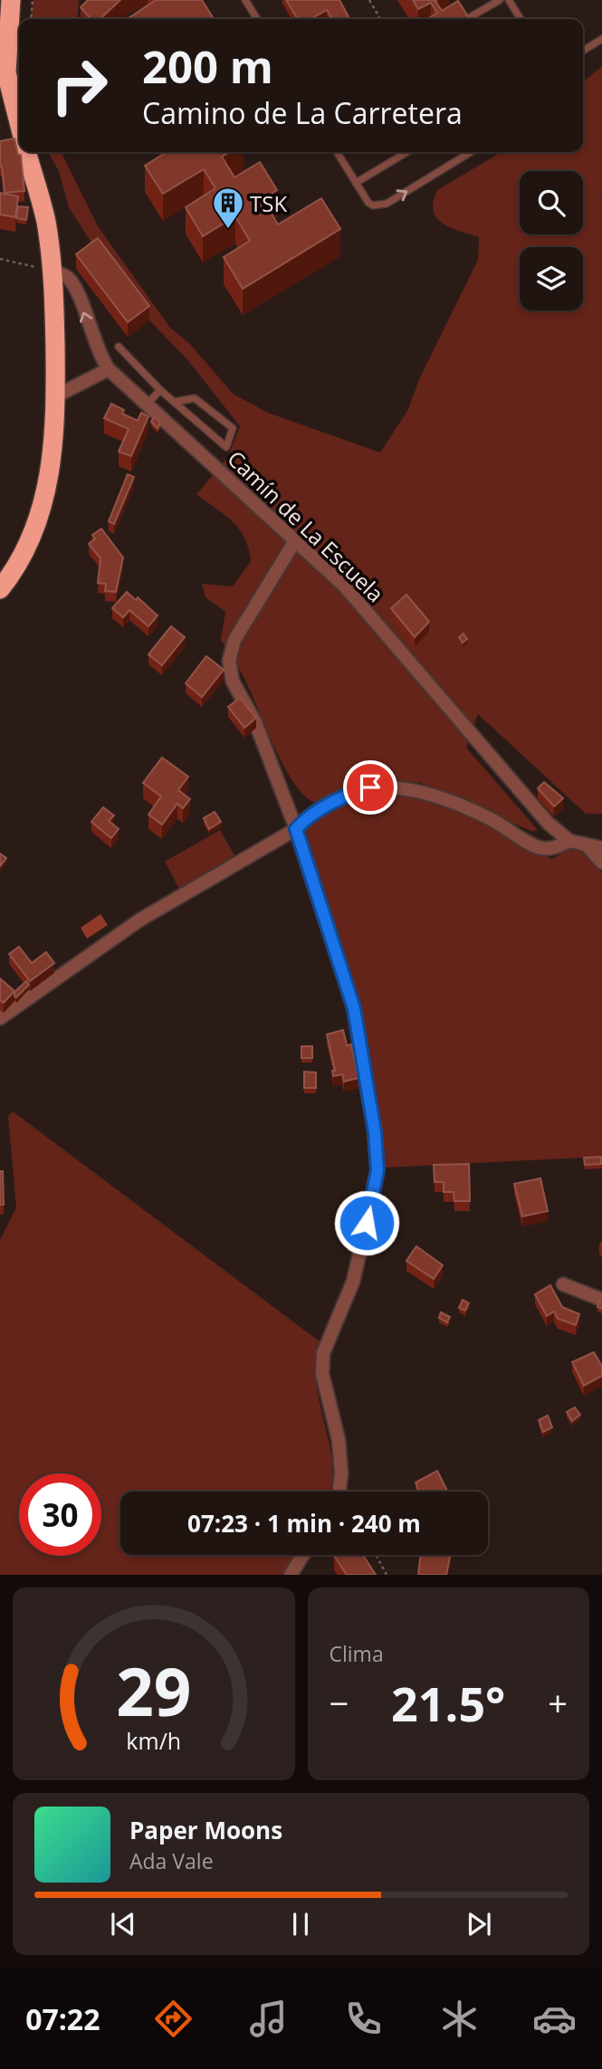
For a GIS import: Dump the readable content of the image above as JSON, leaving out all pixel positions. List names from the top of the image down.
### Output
{
  "streets": {
    "street": ["Camín de La Escuela"]
  },
  "places": {
    "building": ["TSK"]
  },
  "page": {
    "turn": ["200 m", "Camino de La Carretera"],
    "limit": "30",
    "trip": "07:23 · 1 min · 240 m",
    "tile": "Clima",
    "heat": ["−", "21.5°", "+"],
    "song": ["Paper Moons", "Ada Vale"],
    "tabs": "07:22",
    "gauge": ["29", "km/h"]
  }
}
